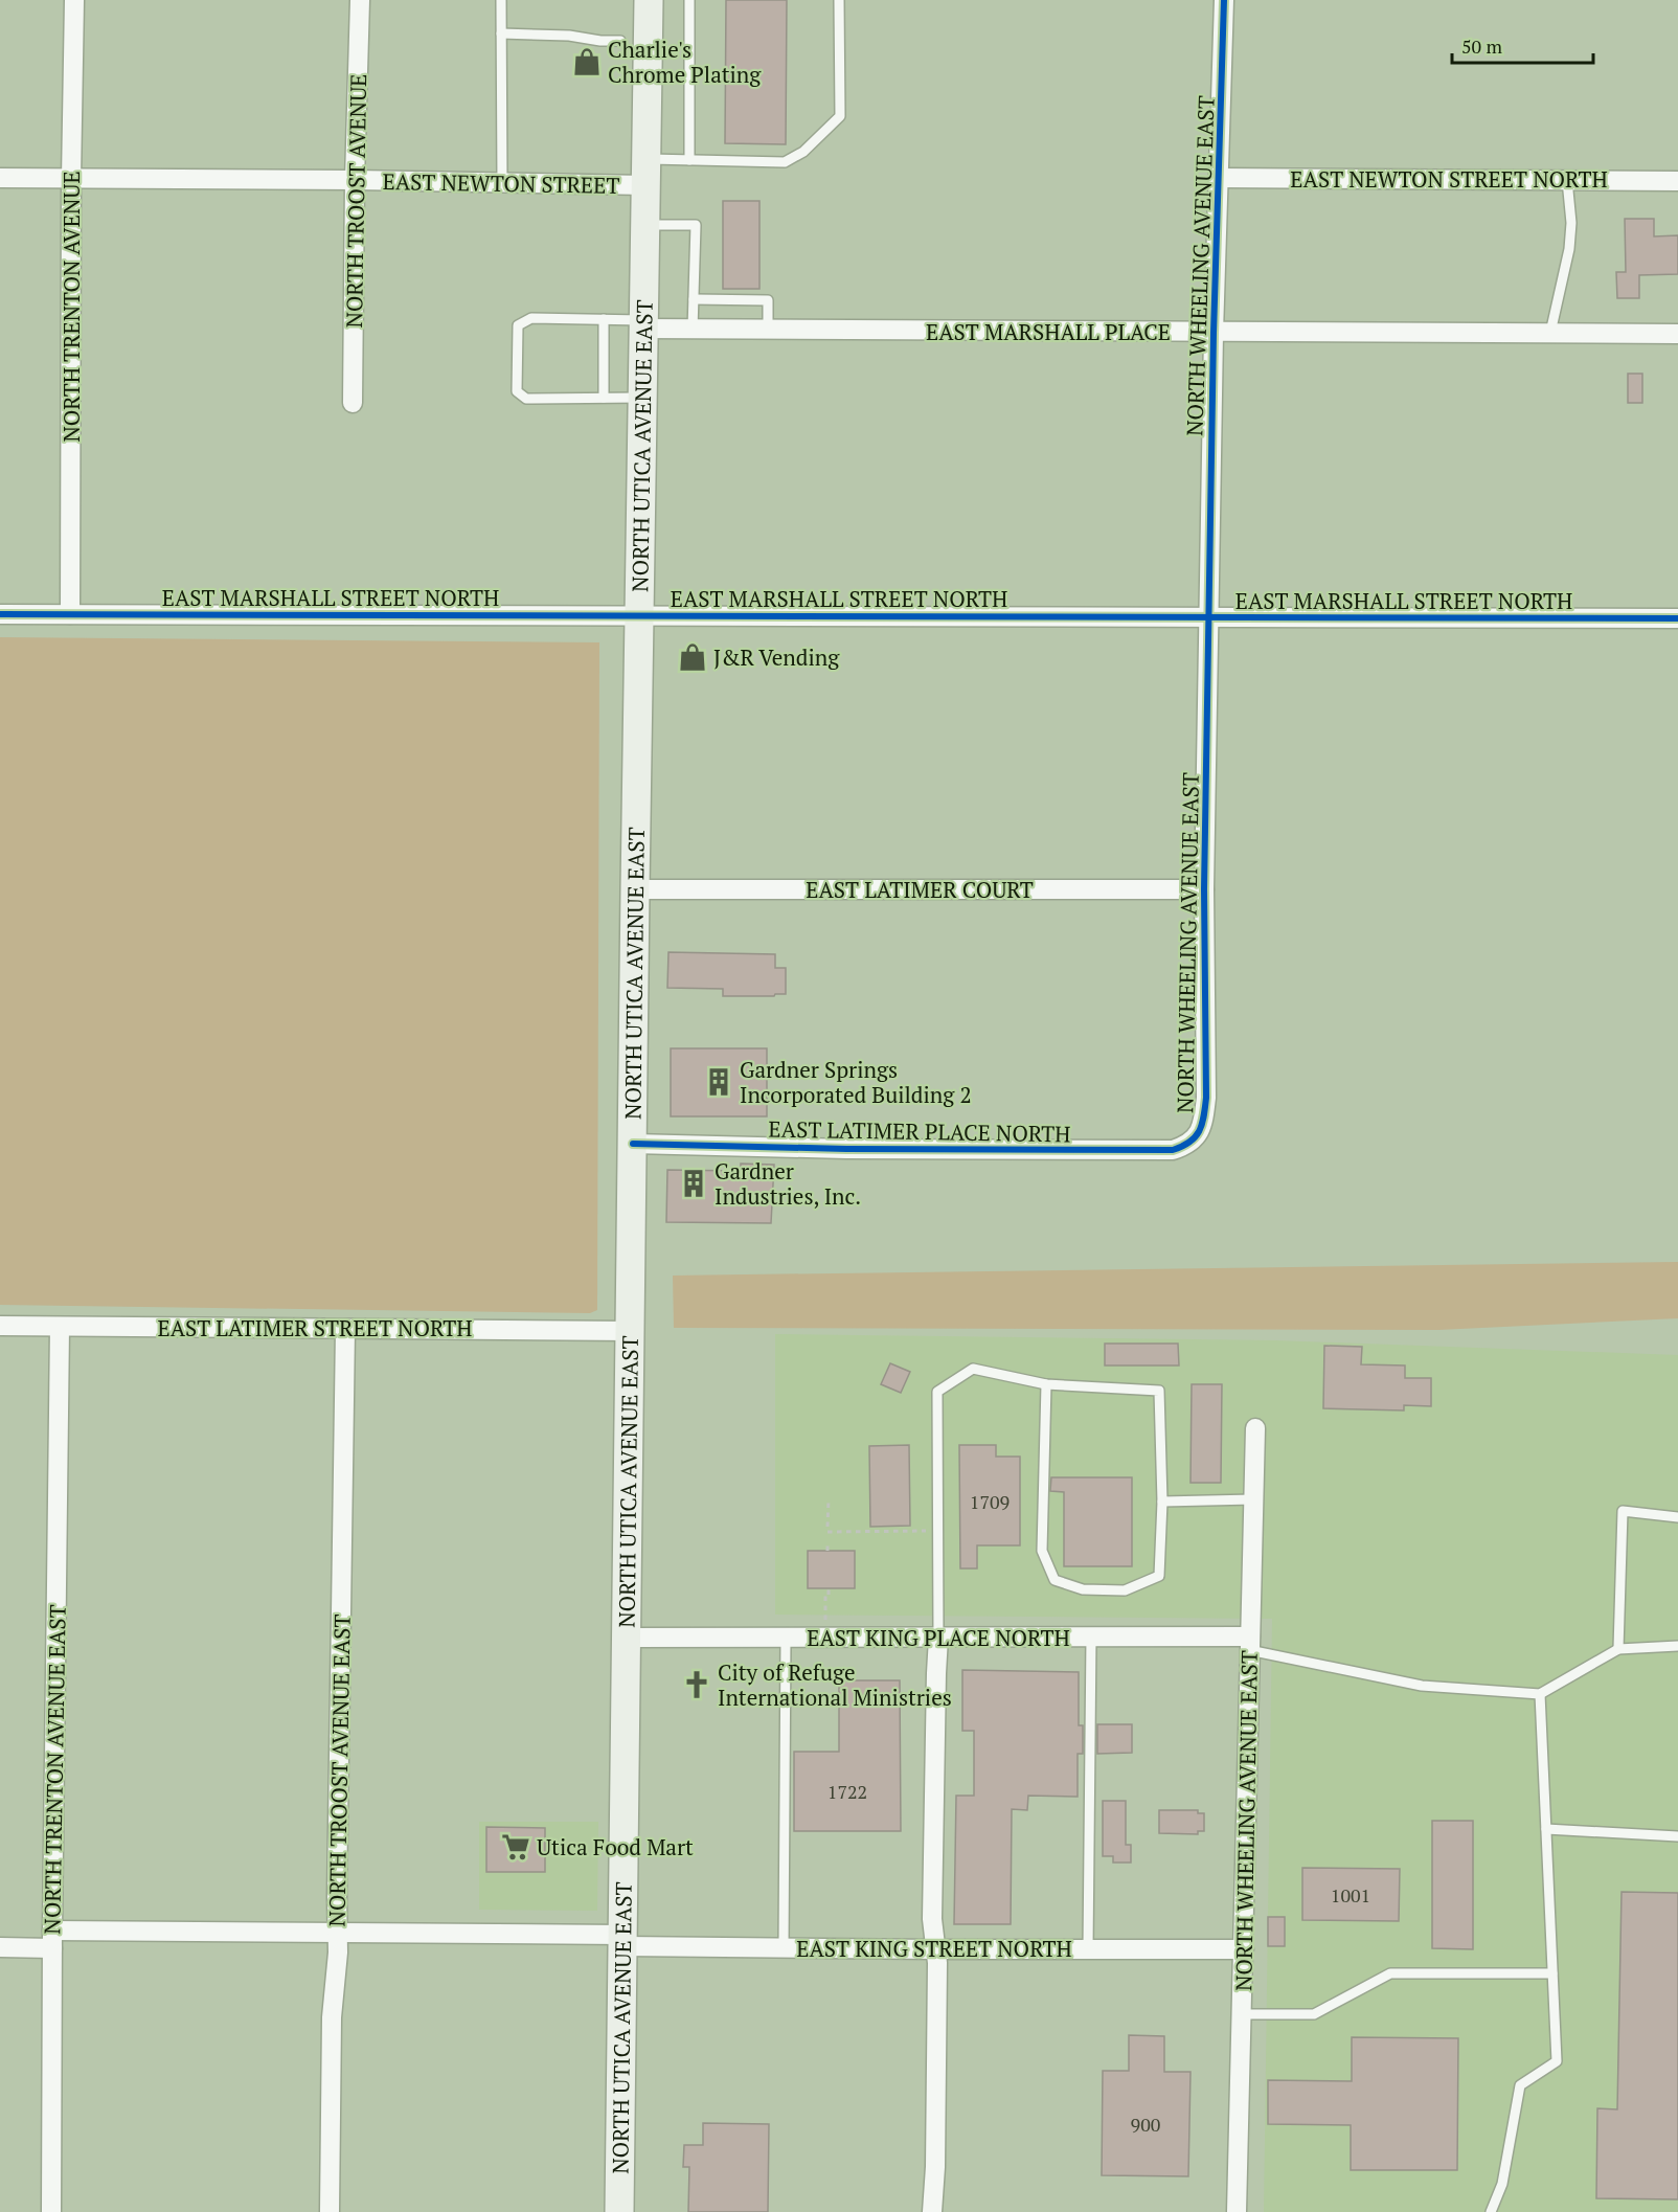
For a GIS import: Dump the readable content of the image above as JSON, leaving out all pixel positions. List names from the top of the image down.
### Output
{
  "streets": {
    "main road": ["NORTH UTICA AVENUE EAST"],
    "street": [
      "EAST NEWTON STREET NORTH",
      "EAST NEWTON STREET",
      "NORTH TROOST AVENUE",
      "NORTH WHEELING AVENUE EAST",
      "NORTH TRENTON AVENUE",
      "EAST MARSHALL PLACE",
      "EAST MARSHALL STREET NORTH",
      "EAST LATIMER COURT",
      "EAST LATIMER PLACE NORTH",
      "EAST LATIMER STREET NORTH",
      "EAST KING PLACE NORTH",
      "NORTH TRENTON AVENUE EAST",
      "NORTH TROOST AVENUE EAST",
      "EAST KING STREET NORTH"
    ]
  },
  "crossings": [
    ["EAST NEWTON STREET NORTH", "NORTH WHEELING AVENUE EAST"],
    ["EAST NEWTON STREET", "NORTH TROOST AVENUE"],
    ["EAST NEWTON STREET", "NORTH UTICA AVENUE EAST"],
    ["NORTH WHEELING AVENUE EAST", "EAST MARSHALL PLACE"],
    ["NORTH WHEELING AVENUE EAST", "EAST MARSHALL STREET NORTH"],
    ["NORTH WHEELING AVENUE EAST", "EAST LATIMER COURT"],
    ["NORTH WHEELING AVENUE EAST", "EAST LATIMER PLACE NORTH"],
    ["NORTH WHEELING AVENUE EAST", "EAST KING PLACE NORTH"],
    ["NORTH WHEELING AVENUE EAST", "EAST KING STREET NORTH"],
    ["NORTH TRENTON AVENUE", "EAST MARSHALL STREET NORTH"],
    ["EAST MARSHALL PLACE", "NORTH UTICA AVENUE EAST"],
    ["NORTH UTICA AVENUE EAST", "EAST MARSHALL STREET NORTH"],
    ["NORTH UTICA AVENUE EAST", "EAST LATIMER COURT"],
    ["NORTH UTICA AVENUE EAST", "EAST LATIMER PLACE NORTH"],
    ["NORTH UTICA AVENUE EAST", "EAST LATIMER STREET NORTH"],
    ["NORTH UTICA AVENUE EAST", "EAST KING PLACE NORTH"],
    ["NORTH UTICA AVENUE EAST", "EAST KING STREET NORTH"],
    ["EAST LATIMER STREET NORTH", "NORTH TRENTON AVENUE EAST"],
    ["EAST LATIMER STREET NORTH", "NORTH TROOST AVENUE EAST"],
    ["NORTH TRENTON AVENUE EAST", "EAST KING STREET NORTH"],
    ["NORTH TROOST AVENUE EAST", "EAST KING STREET NORTH"]
  ],
  "places": {
    "shop": ["Charlie's Chrome Plating", "J&R Vending"],
    "building": ["Gardner Springs Incorporated Building 2", "Gardner Industries, Inc."],
    "church": ["City of Refuge International Ministries"],
    "supermarket": ["Utica Food Mart"]
  },
  "house_numbers": [
    "1709",
    "1722",
    "1001",
    "900"
  ],
  "scale_bar": "50 m"
}
